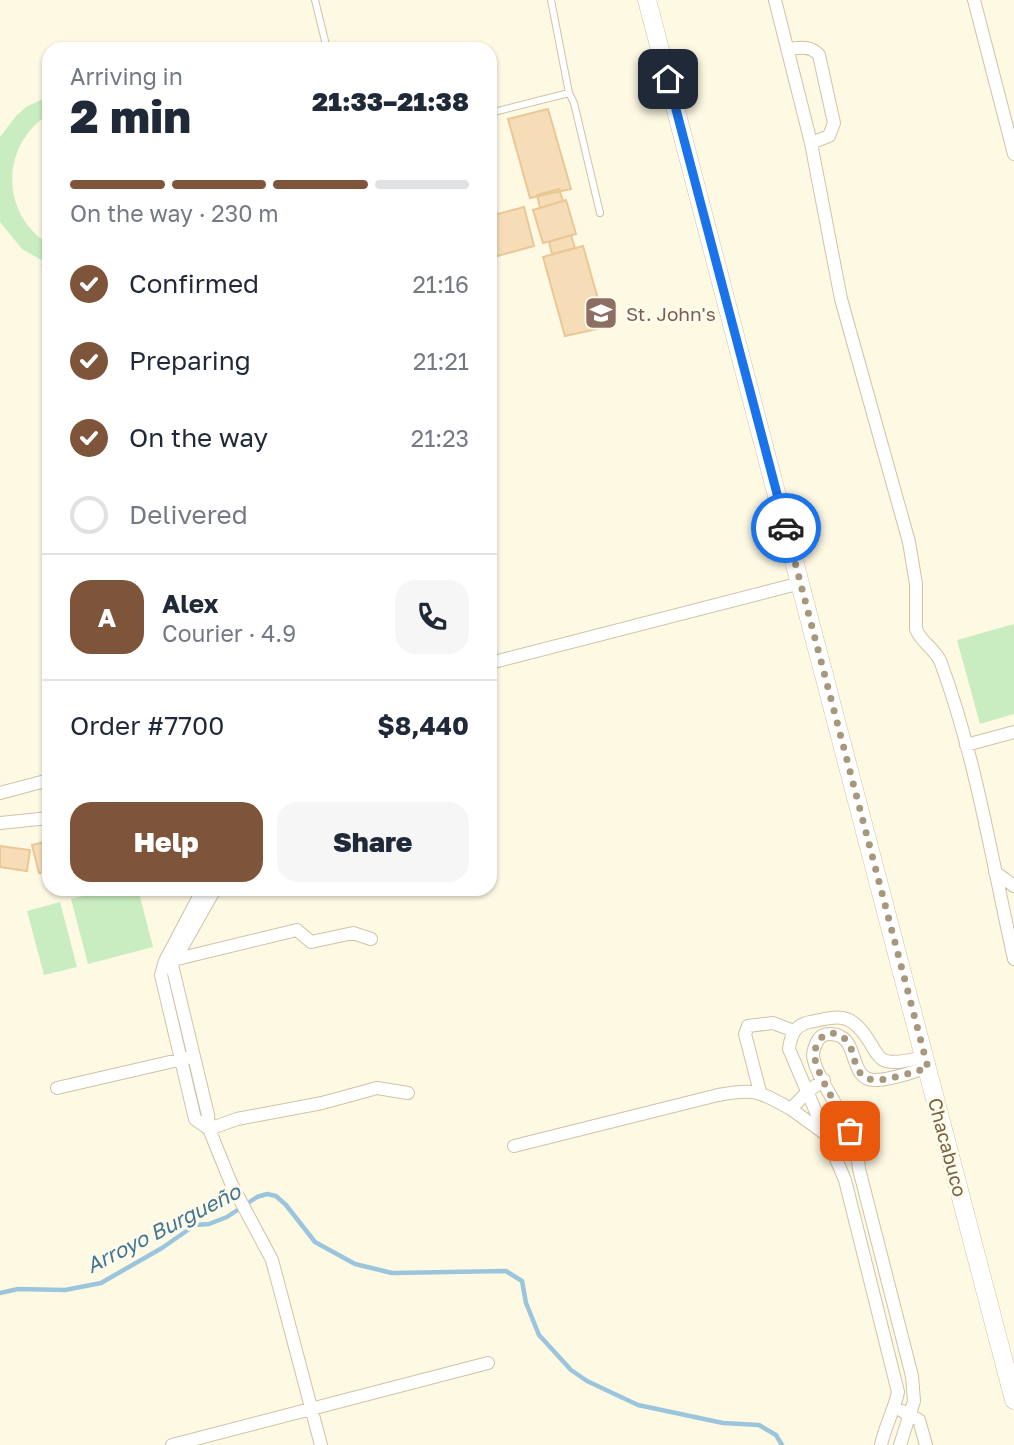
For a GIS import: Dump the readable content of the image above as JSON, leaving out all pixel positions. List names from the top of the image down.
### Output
{
  "streets": {
    "street": ["Chacabuco"]
  },
  "water": ["Arroyo Burgueño"],
  "places": {
    "school or university": ["St. John's"]
  },
  "page": {
    "heading": ["2 min", "Arriving in", "21:33–21:38"],
    "panel": [
      "Alex",
      "Courier · 4.9",
      "Order #7700",
      "$8,440"
    ],
    "bar": "On the way · 230 m",
    "list": [
      ["Confirmed", "21:16"],
      ["Preparing", "21:21"],
      ["On the way", "21:23"],
      "Delivered"
    ],
    "round": "A",
    "buttons": ["Help", "Share"]
  }
}
